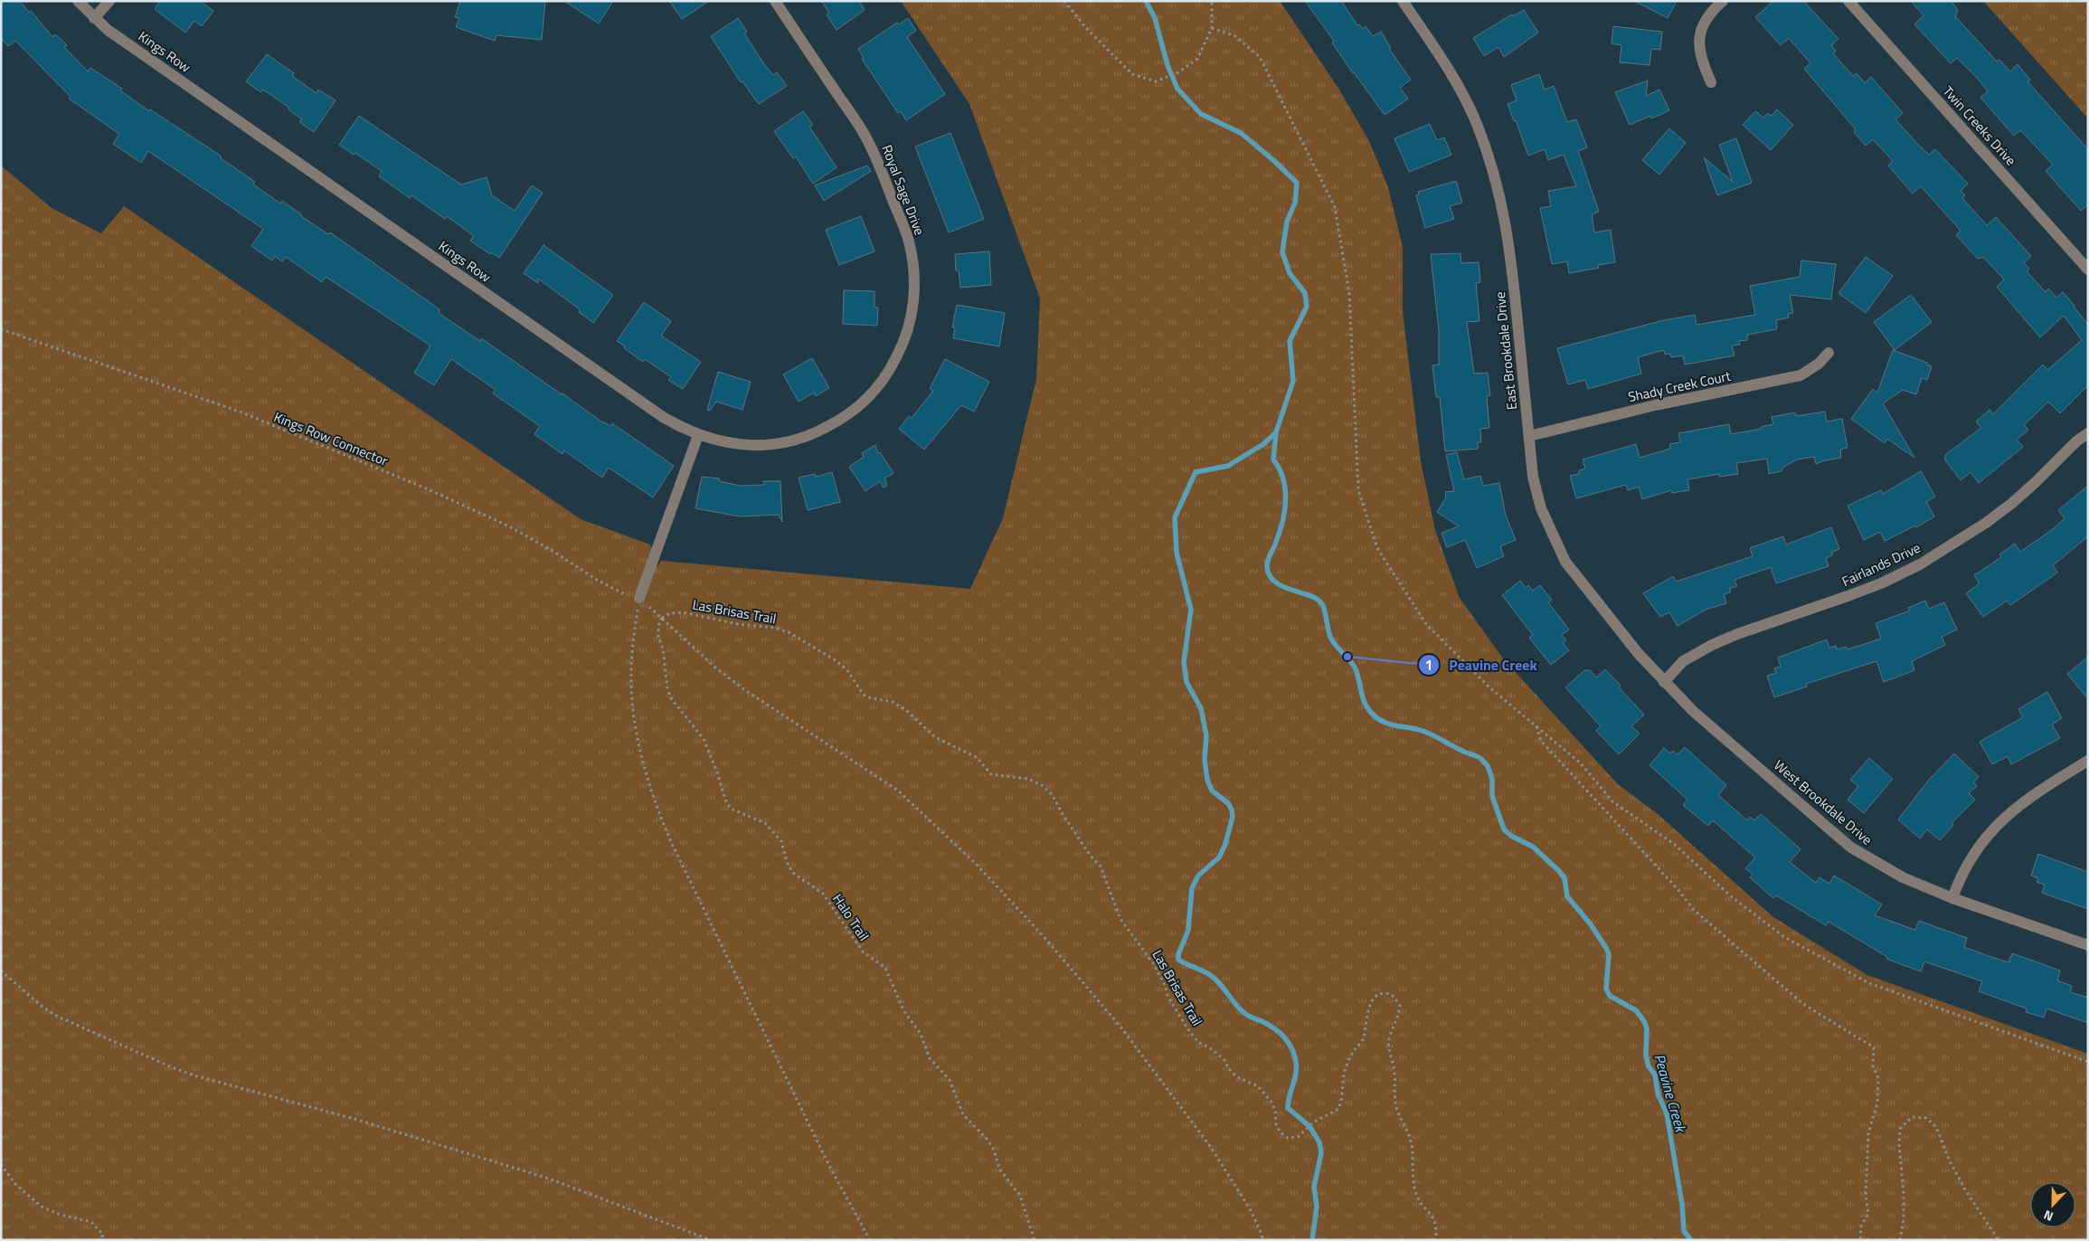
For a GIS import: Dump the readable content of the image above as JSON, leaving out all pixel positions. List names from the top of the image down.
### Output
{
  "streets": {
    "street": [
      "Kings Row",
      "Twin Creeks Drive",
      "Royal Sage Drive",
      "East Brookdale Drive",
      "Shady Creek Court",
      "Fairlands Drive",
      "West Brookdale Drive"
    ],
    "path": ["Kings Row Connector", "Las Brisas Trail", "Halo Trail"]
  },
  "crossings": [
    ["Kings Row", "Royal Sage Drive"],
    ["East Brookdale Drive", "Shady Creek Court"],
    ["East Brookdale Drive", "Fairlands Drive"],
    ["East Brookdale Drive", "West Brookdale Drive"],
    ["Fairlands Drive", "West Brookdale Drive"],
    ["Las Brisas Trail", "Halo Trail"]
  ],
  "water": ["Peavine Creek"],
  "places": ["Peavine Creek"],
  "north": "bottom"
}
